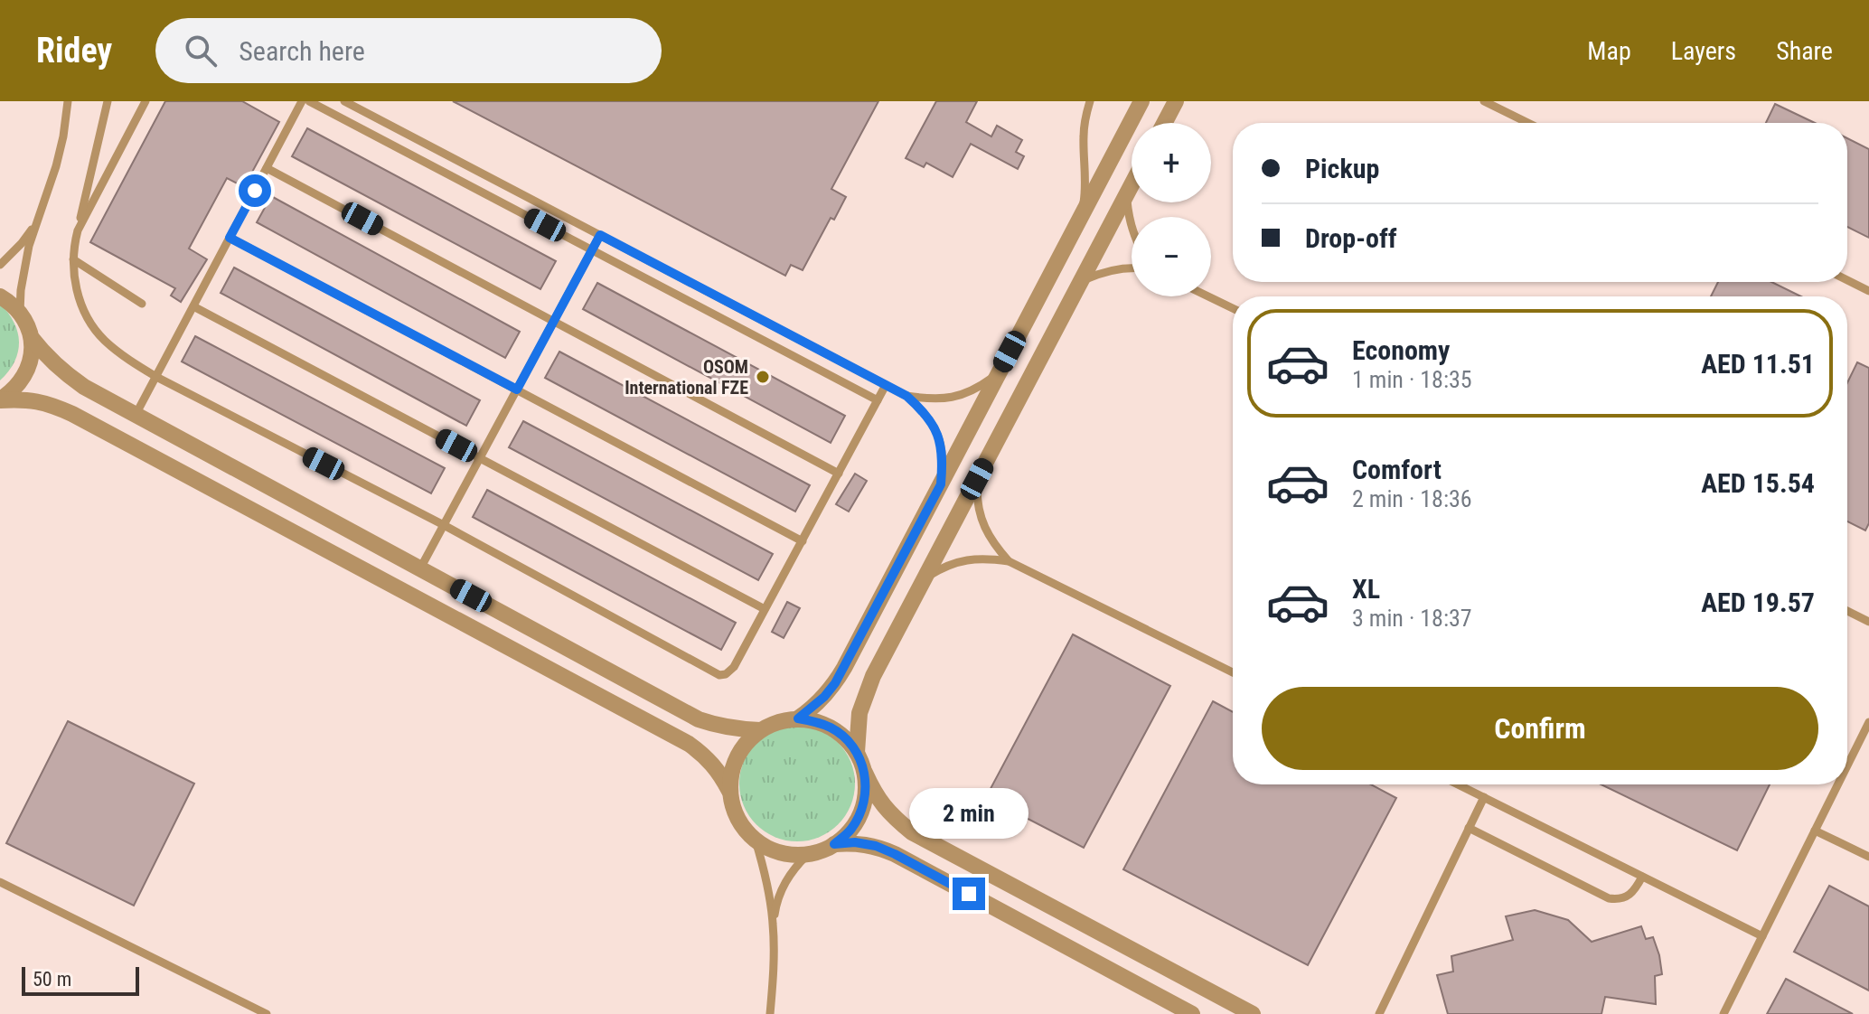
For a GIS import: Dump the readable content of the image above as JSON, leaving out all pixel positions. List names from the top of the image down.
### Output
{
  "places": ["OSOM International FZE"],
  "scale_bar": "50 m",
  "page": {
    "header": "Ridey",
    "search": "Search here",
    "nav": ["Map", "Layers", "Share"],
    "map_buttons": ["+", "−"],
    "banner": ["Pickup", "Drop-off"],
    "list": [
      {
        "name": "Economy",
        "note": "1 min · 18:35",
        "value": "AED 11.51"
      },
      {
        "name": "Comfort",
        "note": "2 min · 18:36",
        "value": "AED 15.54"
      },
      {
        "name": "XL",
        "note": "3 min · 18:37",
        "value": "AED 19.57"
      }
    ],
    "buttons": "Confirm",
    "bubble": "2 min",
    "scale": "50 m"
  }
}
